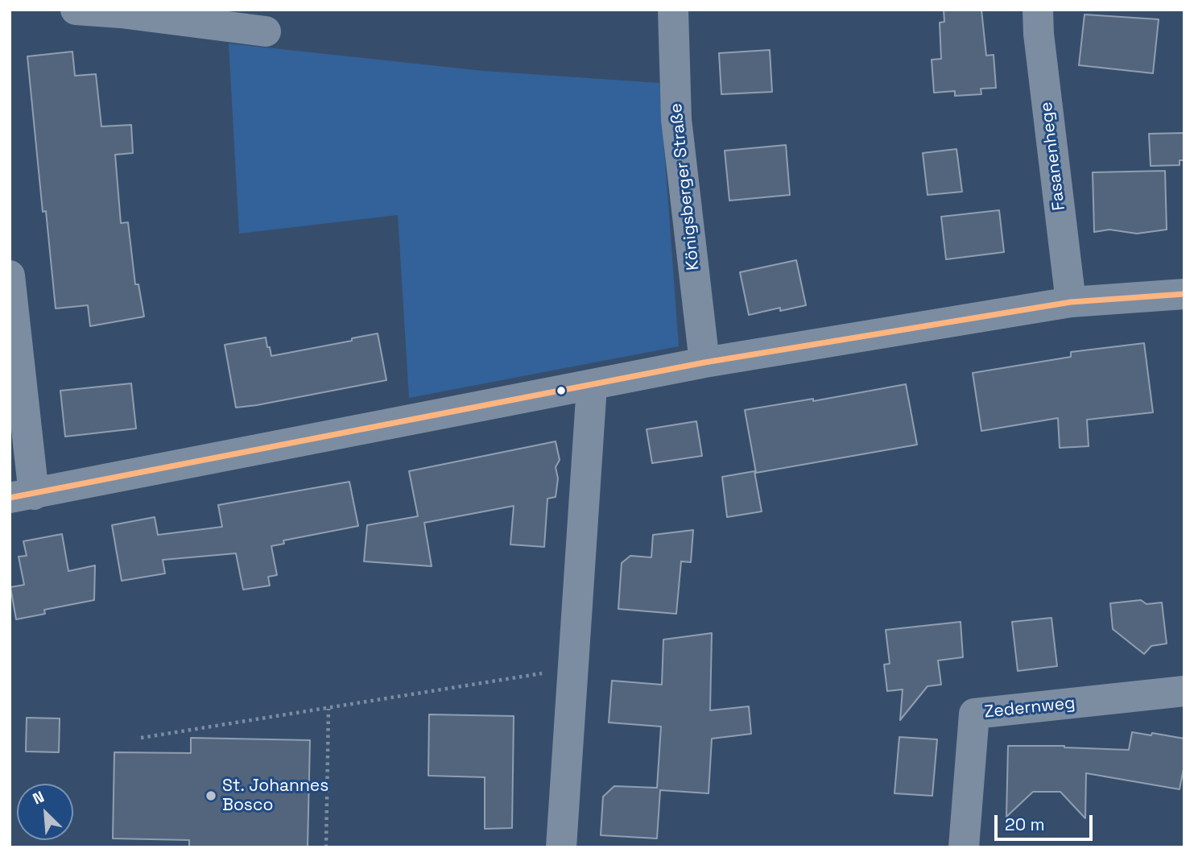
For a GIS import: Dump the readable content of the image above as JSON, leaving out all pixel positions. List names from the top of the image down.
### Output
{
  "streets": {
    "street": ["Fasanenhege", "Königsberger Straße", "Zedernweg"]
  },
  "places": ["St. Johannes Bosco"],
  "scale_bar": "20 m",
  "north": "top left"
}
